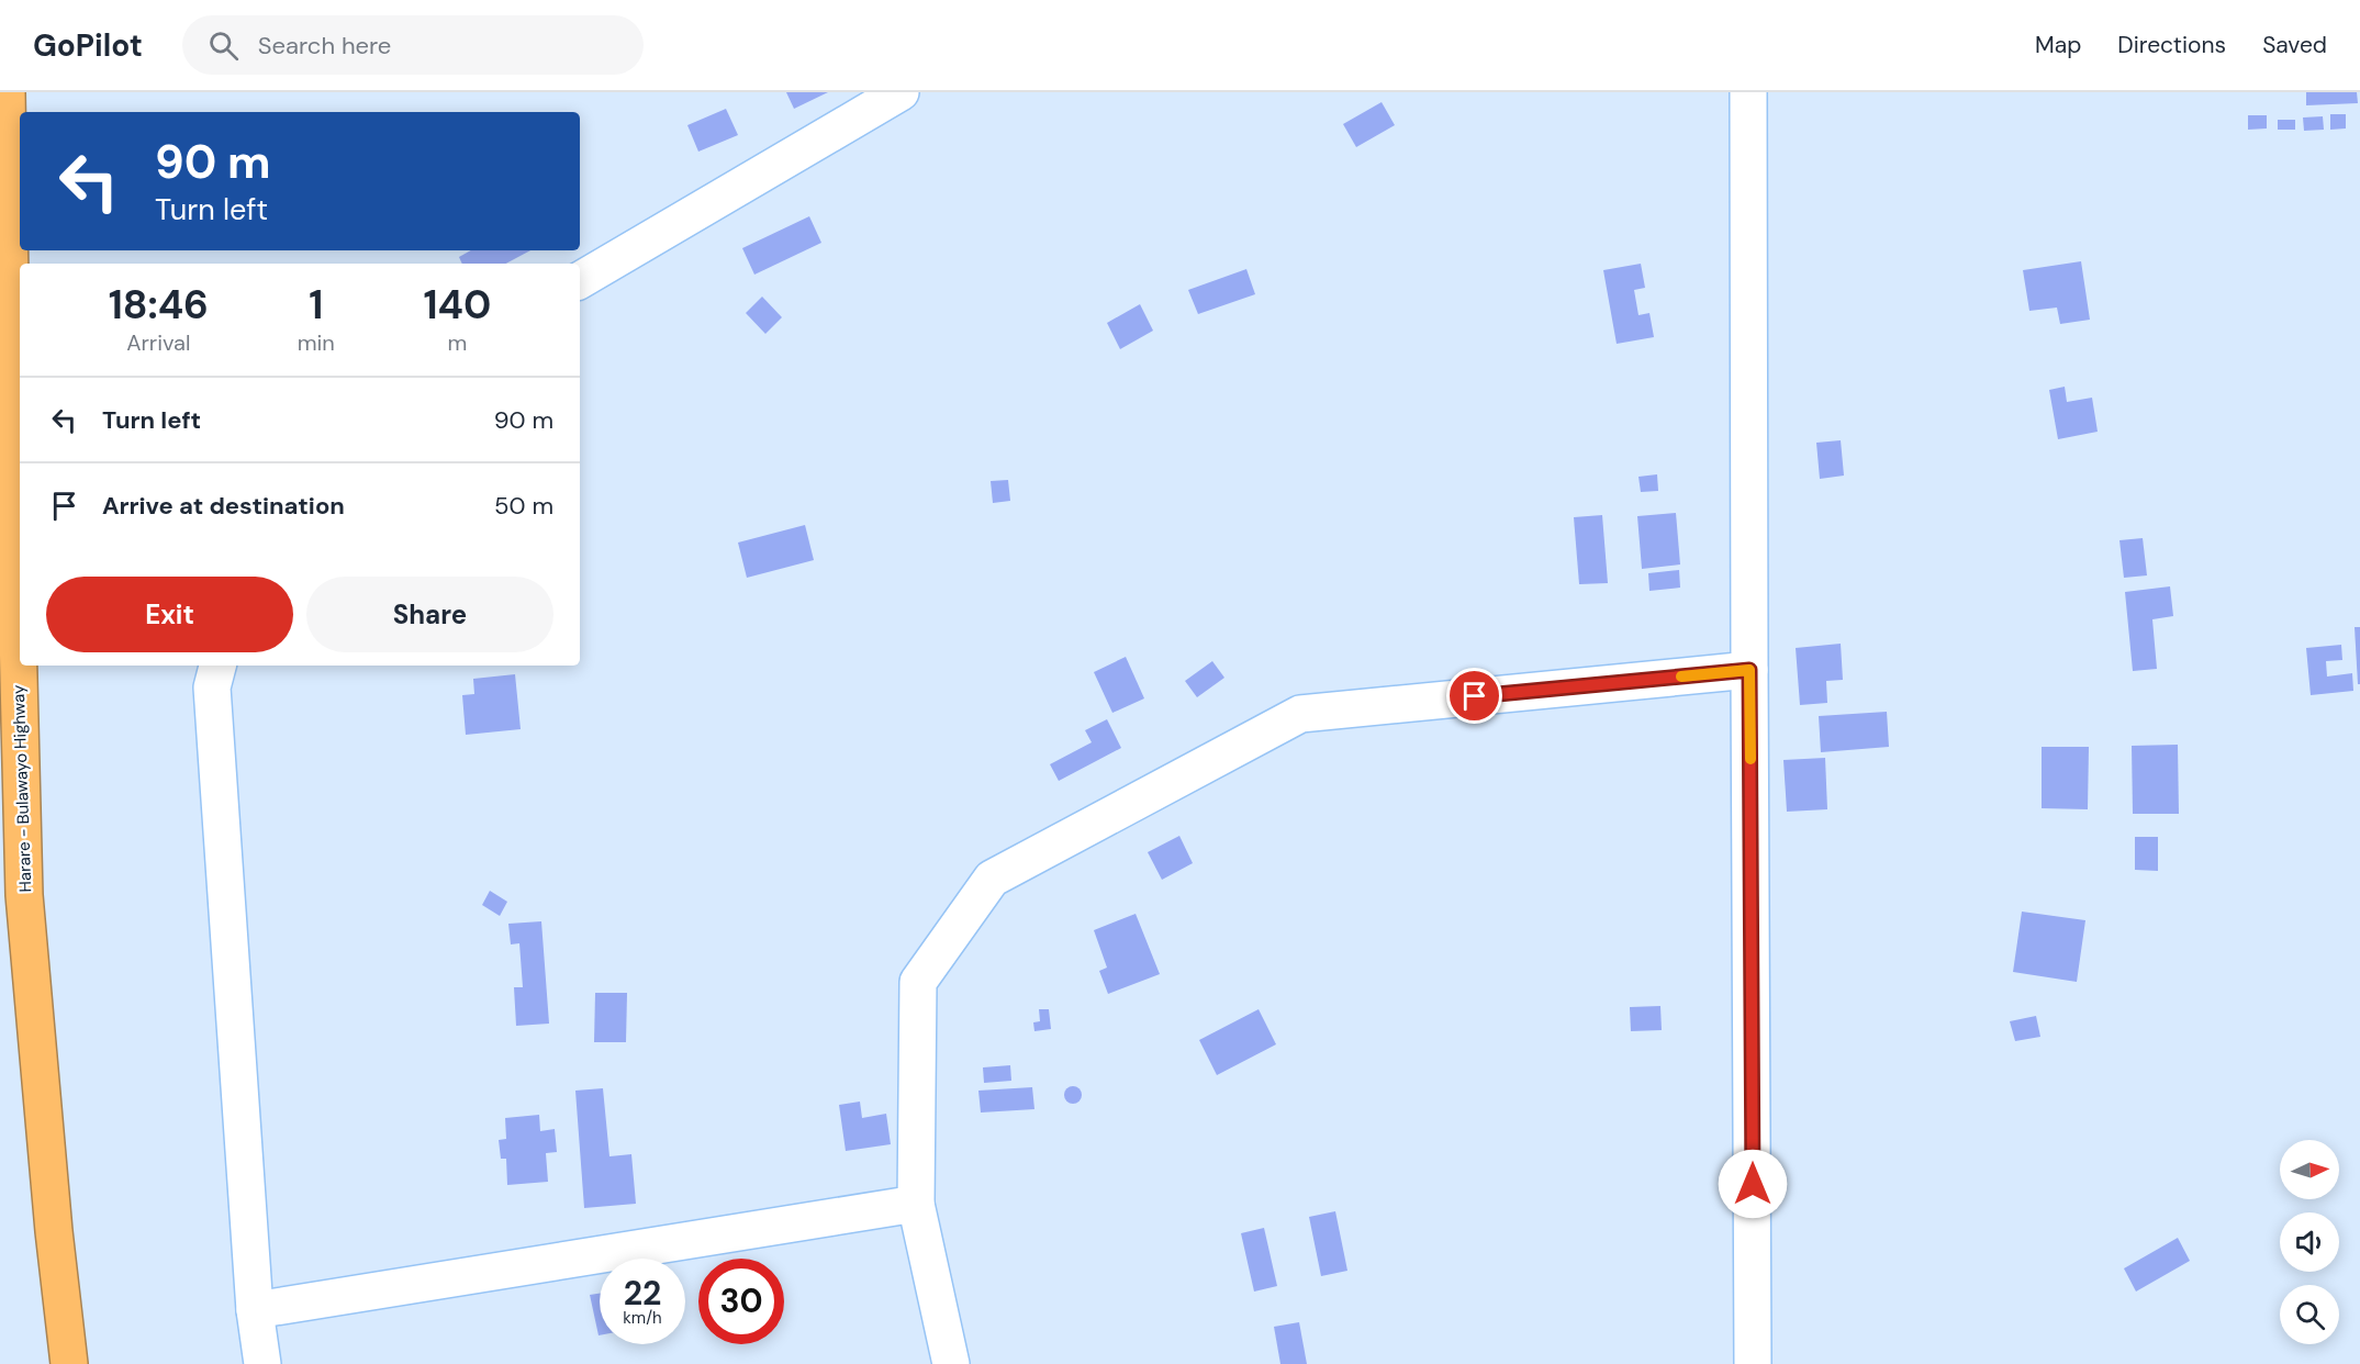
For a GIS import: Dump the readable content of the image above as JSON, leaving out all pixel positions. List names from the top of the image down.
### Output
{
  "streets": {
    "highway": ["Harare - Bulawayo Highway"]
  },
  "north": "right",
  "page": {
    "header": "GoPilot",
    "search": "Search here",
    "nav": ["Map", "Directions", "Saved"],
    "turn": ["90 m", "Turn left"],
    "eta": [
      "18:46",
      "Arrival",
      "1",
      "min",
      "140",
      "m"
    ],
    "list": [
      {
        "name": "Turn left",
        "value": "90 m"
      },
      {
        "name": "Arrive at destination",
        "value": "50 m"
      }
    ],
    "buttons": ["Exit", "Share"],
    "speed": "22 km/h",
    "limit": "30"
  }
}
